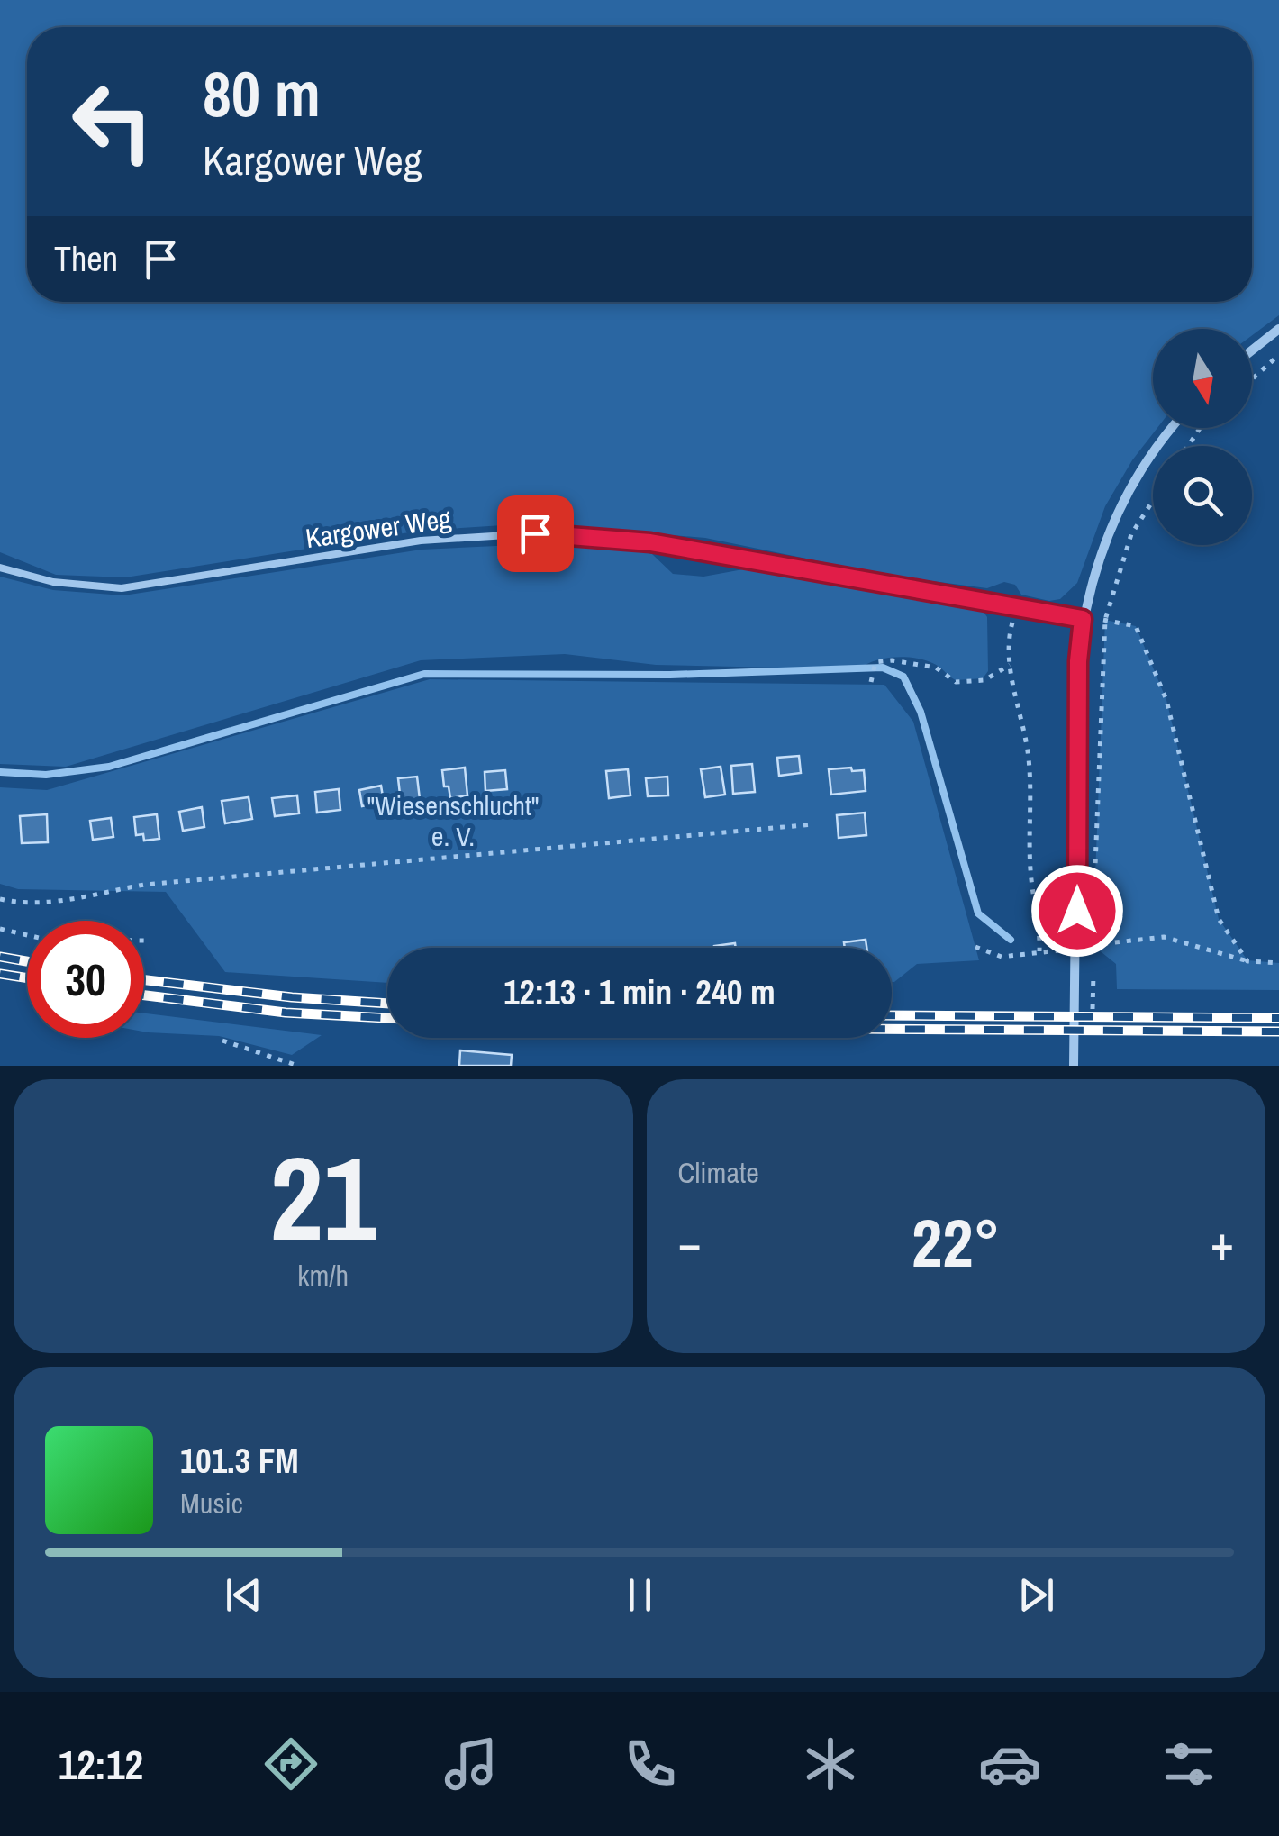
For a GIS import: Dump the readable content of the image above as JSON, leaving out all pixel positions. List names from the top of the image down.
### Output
{
  "streets": {
    "lane": ["Kargower Weg"]
  },
  "parks": ["\"Wiesenschlucht\" e. V."],
  "north": "bottom",
  "page": {
    "turn": ["80 m", "Kargower Weg"],
    "then": "Then",
    "limit": "30",
    "trip": "12:13 · 1 min · 240 m",
    "tile": [
      ["21", "km/h"],
      "Climate"
    ],
    "heat": ["−", "22°", "+"],
    "song": ["101.3 FM", "Music"],
    "tabs": "12:12"
  }
}
